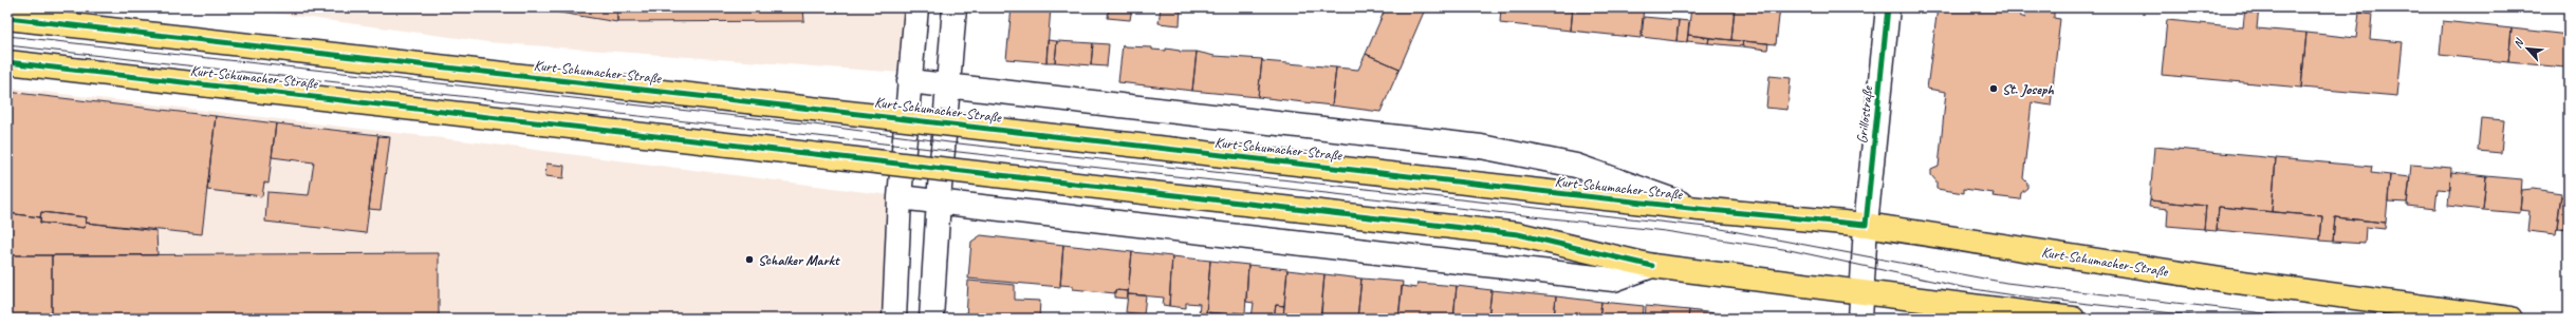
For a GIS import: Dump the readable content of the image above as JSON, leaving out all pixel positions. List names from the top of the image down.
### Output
{
  "streets": {
    "main road": ["Kurt-Schumacher-Straße"],
    "street": ["Grillostraße"]
  },
  "crossings": [
    ["Kurt-Schumacher-Straße", "Grillostraße"]
  ],
  "places": ["St. Joseph", "Schalker Markt"],
  "north": "top left"
}
